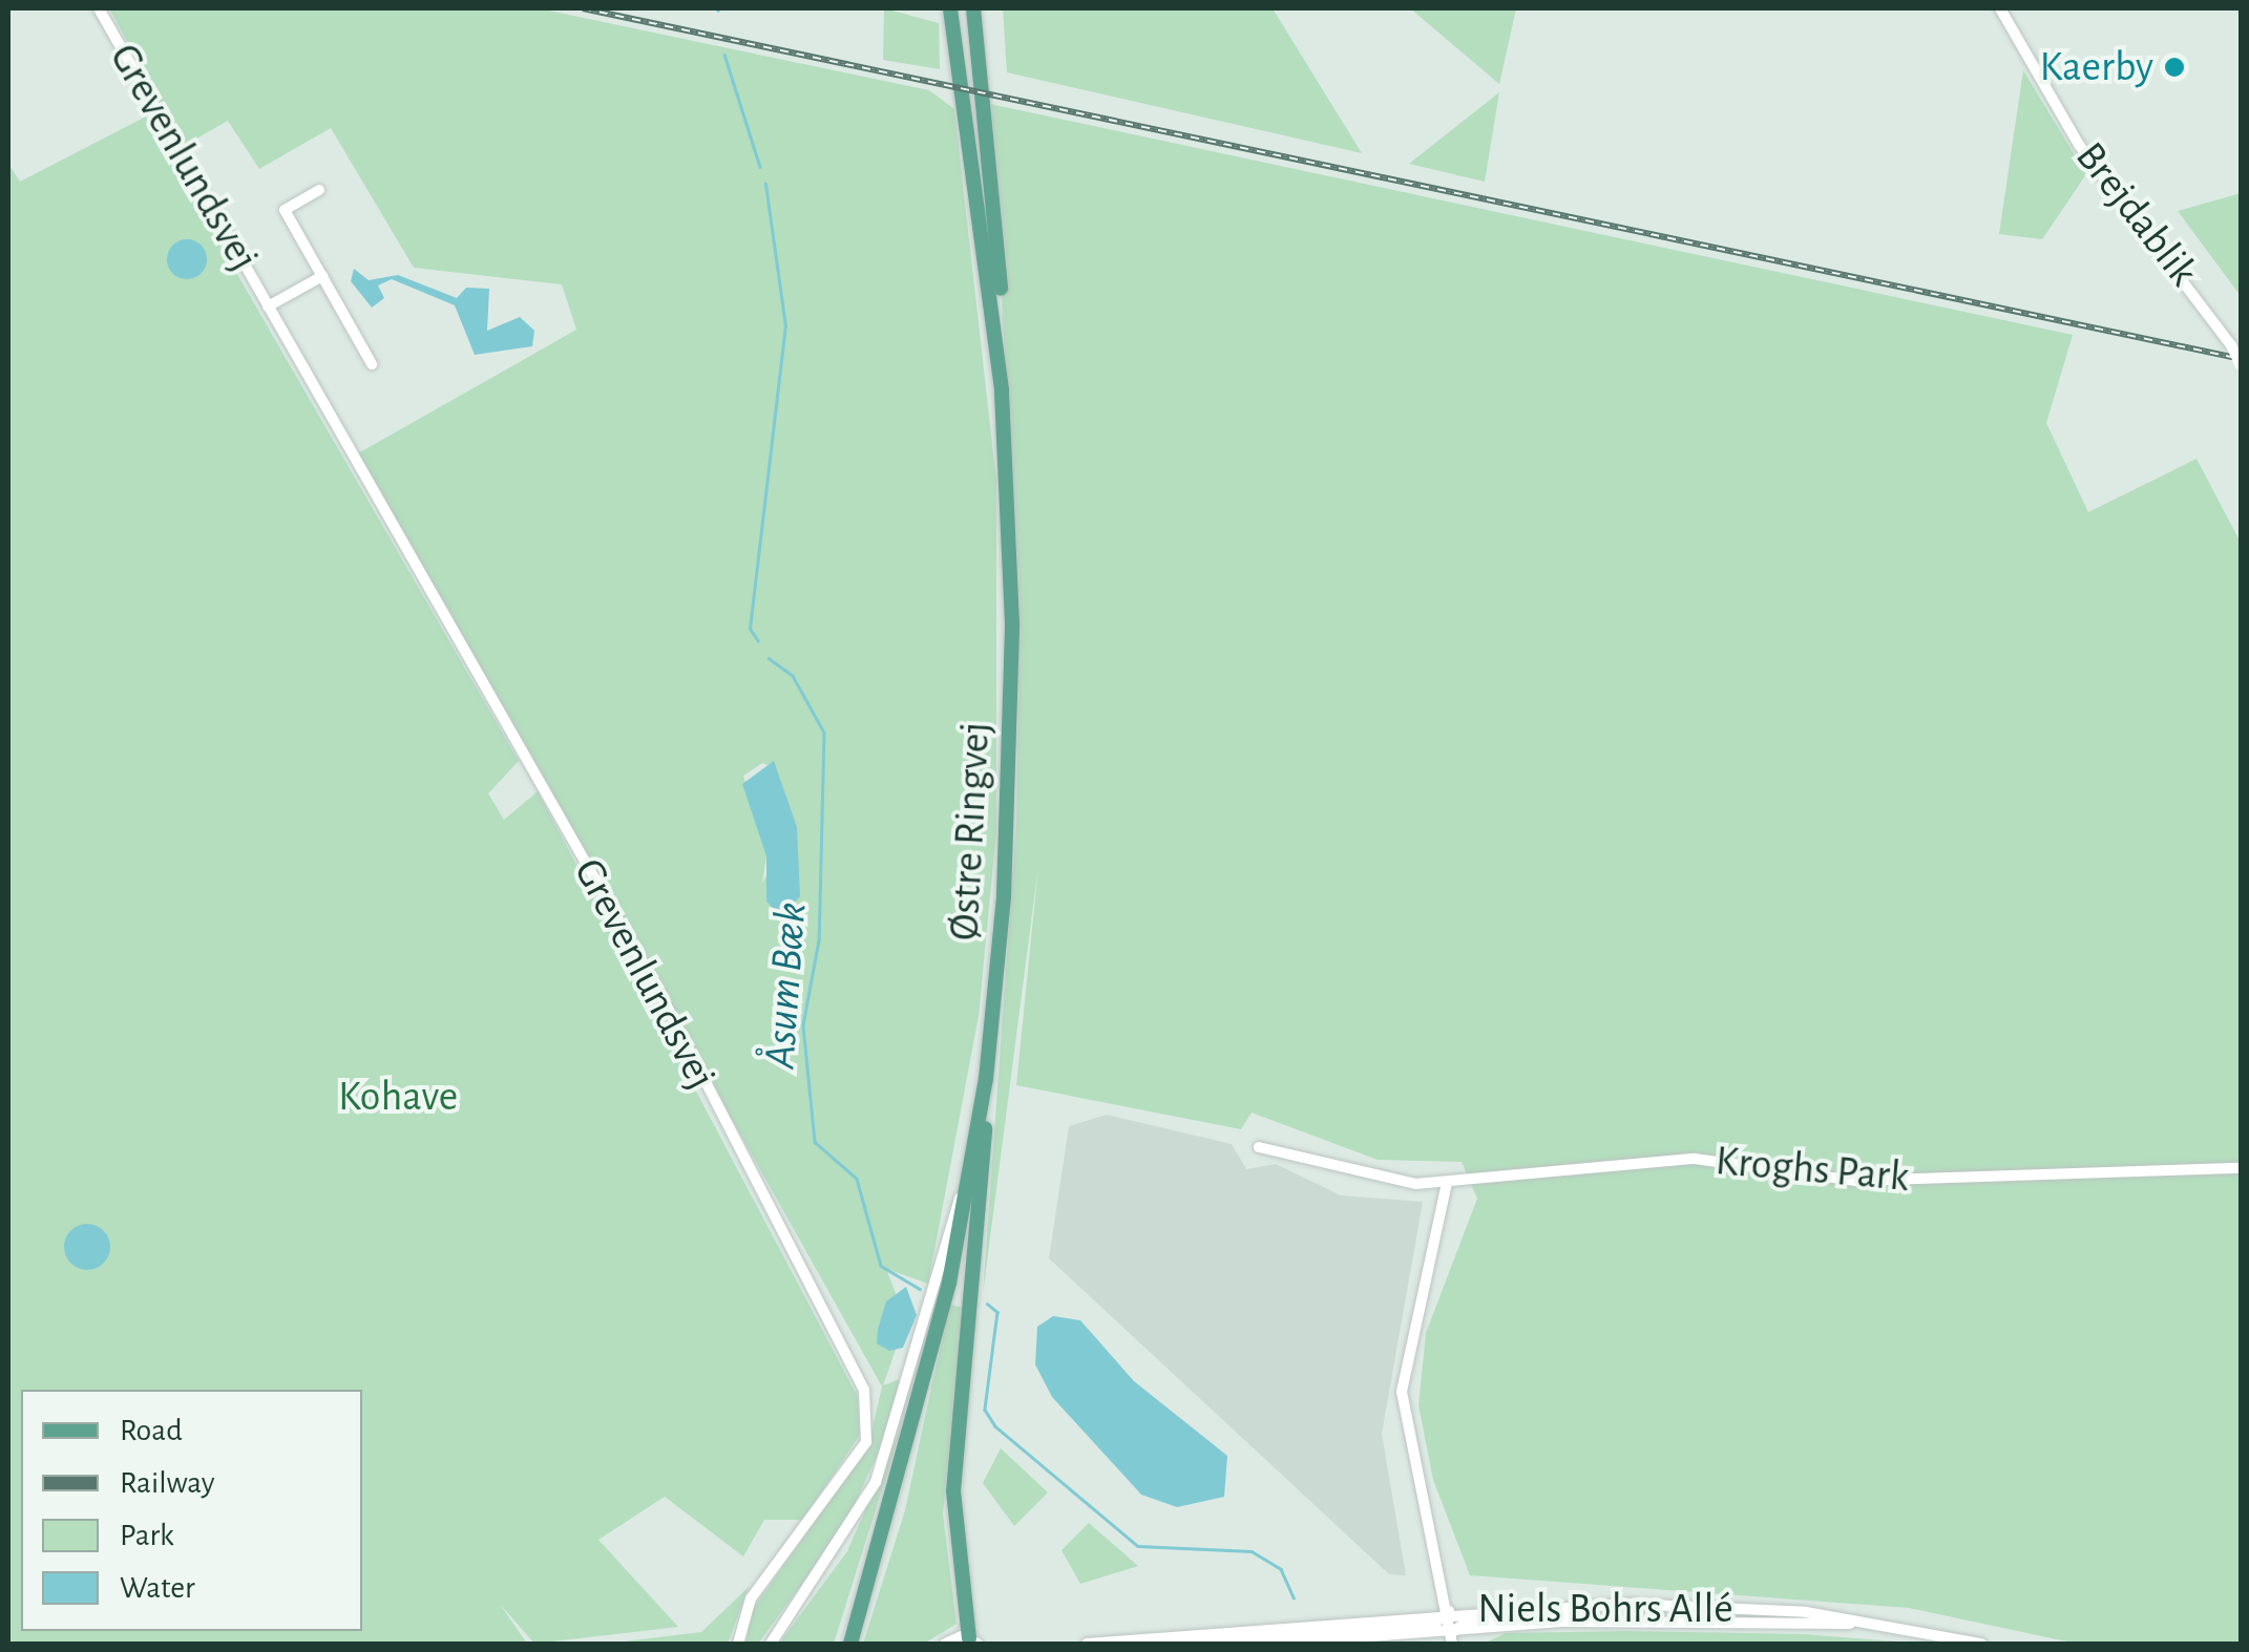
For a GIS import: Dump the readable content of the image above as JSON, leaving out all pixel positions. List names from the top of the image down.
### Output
{
  "streets": {
    "main road": ["Østre Ringvej"],
    "street": [
      "Grevenlundsvej",
      "Brejdablik",
      "Kroghs Park",
      "Niels Bohrs Allé"
    ]
  },
  "water": ["Åsum Bæk"],
  "parks": ["Kohave"],
  "places": ["Kaerby"],
  "legend": [
    "Road",
    "Railway",
    "Park",
    "Water"
  ]
}
